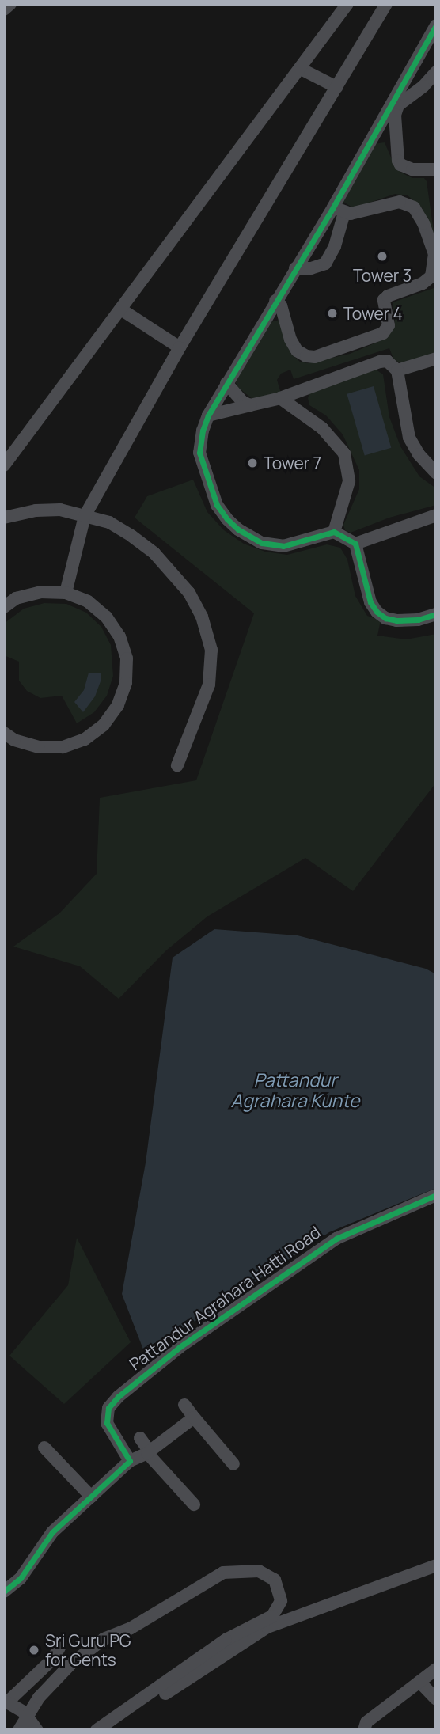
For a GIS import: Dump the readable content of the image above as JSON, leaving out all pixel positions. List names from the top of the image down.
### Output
{
  "streets": {
    "street": ["Pattandur Agrahara Hatti Road"]
  },
  "water": ["Pattandur Agrahara Kunte"],
  "places": [
    "Tower 3",
    "Tower 4",
    "Tower 7",
    "Sri Guru PG for Gents"
  ]
}
